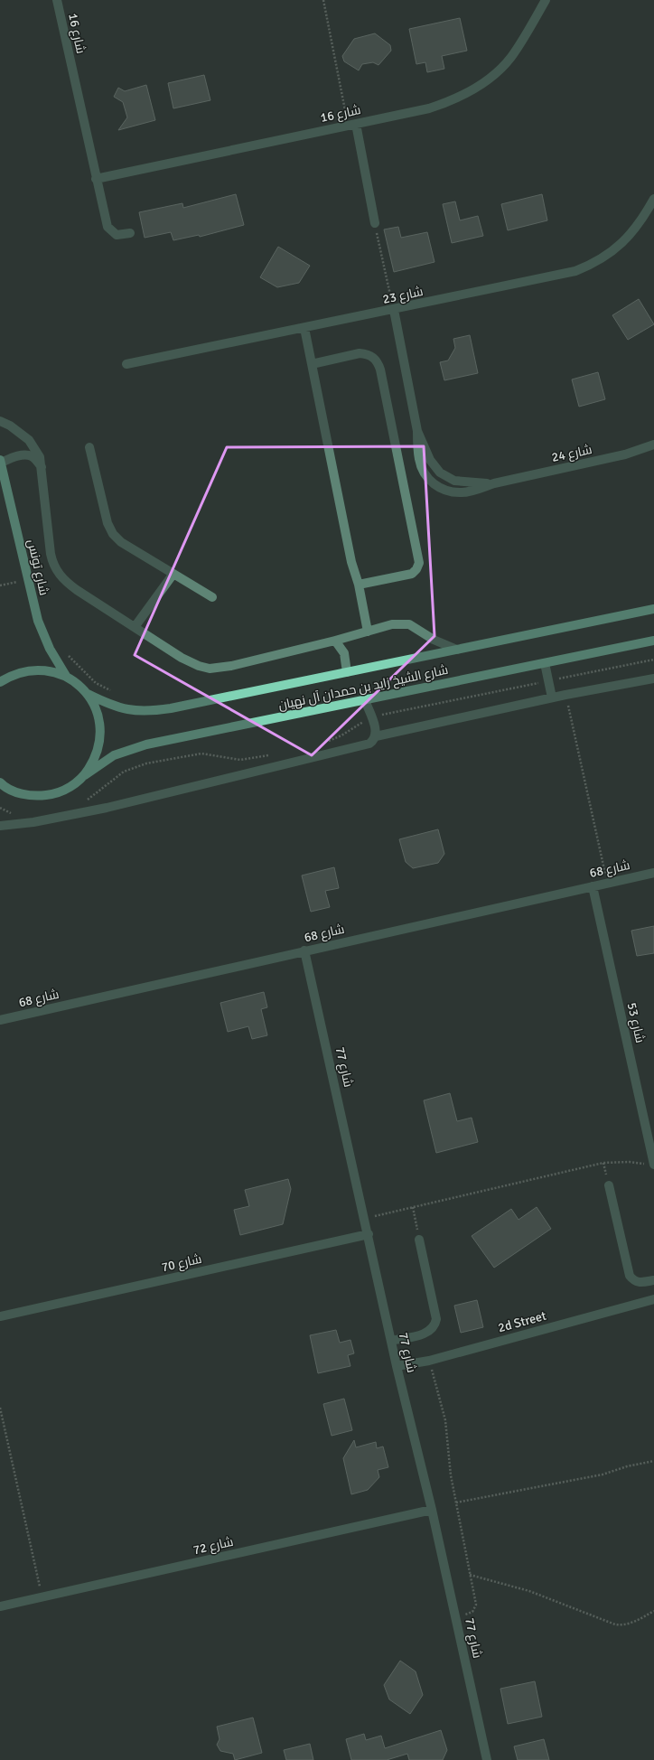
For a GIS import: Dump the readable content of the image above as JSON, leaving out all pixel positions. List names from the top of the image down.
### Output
{
  "streets": {
    "main road": ["شارع تونس", "شارع الشيخ زايد بن حمدان آل نهيان"],
    "street": [
      "شارع 16",
      "شارع 23",
      "شارع 24",
      "شارع 68",
      "شارع 53",
      "شارع 77",
      "شارع 70",
      "2d Street",
      "شارع 72"
    ]
  },
  "crossings": [
    ["شارع 23", "شارع 24"],
    ["شارع 68", "شارع 53"],
    ["شارع 68", "شارع 77"],
    ["شارع 77", "شارع 70"],
    ["شارع 77", "2d Street"],
    ["شارع 77", "شارع 72"]
  ]
}
